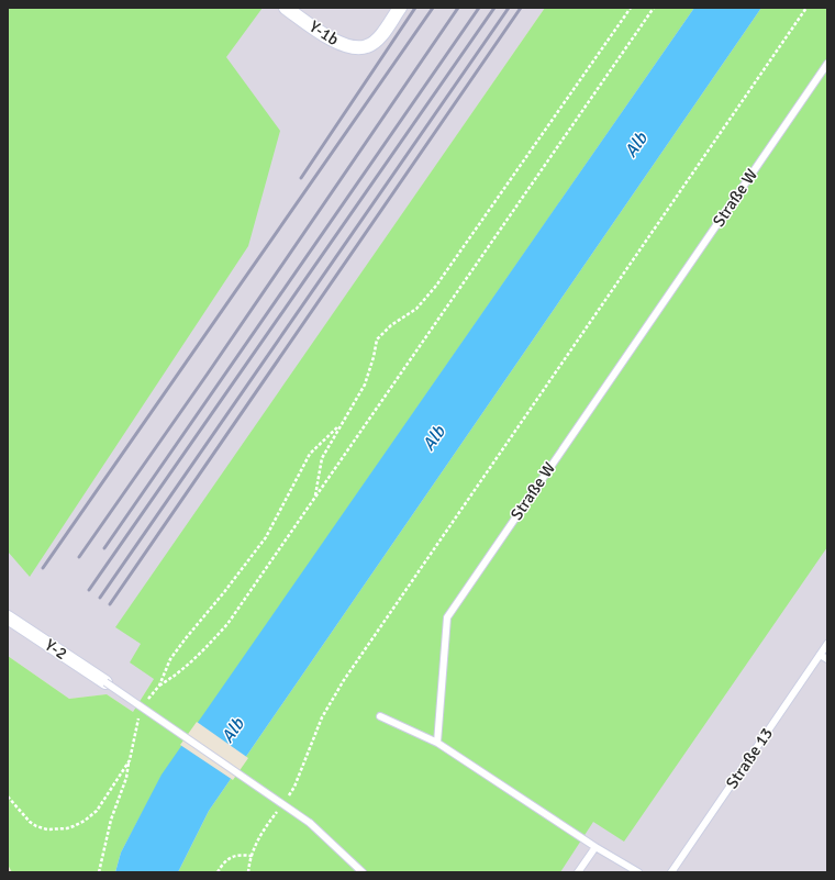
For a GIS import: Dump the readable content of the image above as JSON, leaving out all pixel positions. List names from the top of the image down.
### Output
{
  "streets": {
    "street": ["Y-1b", "Y-2"],
    "lane": ["Straße W", "Straße 13"]
  },
  "water": ["Alb"]
}
